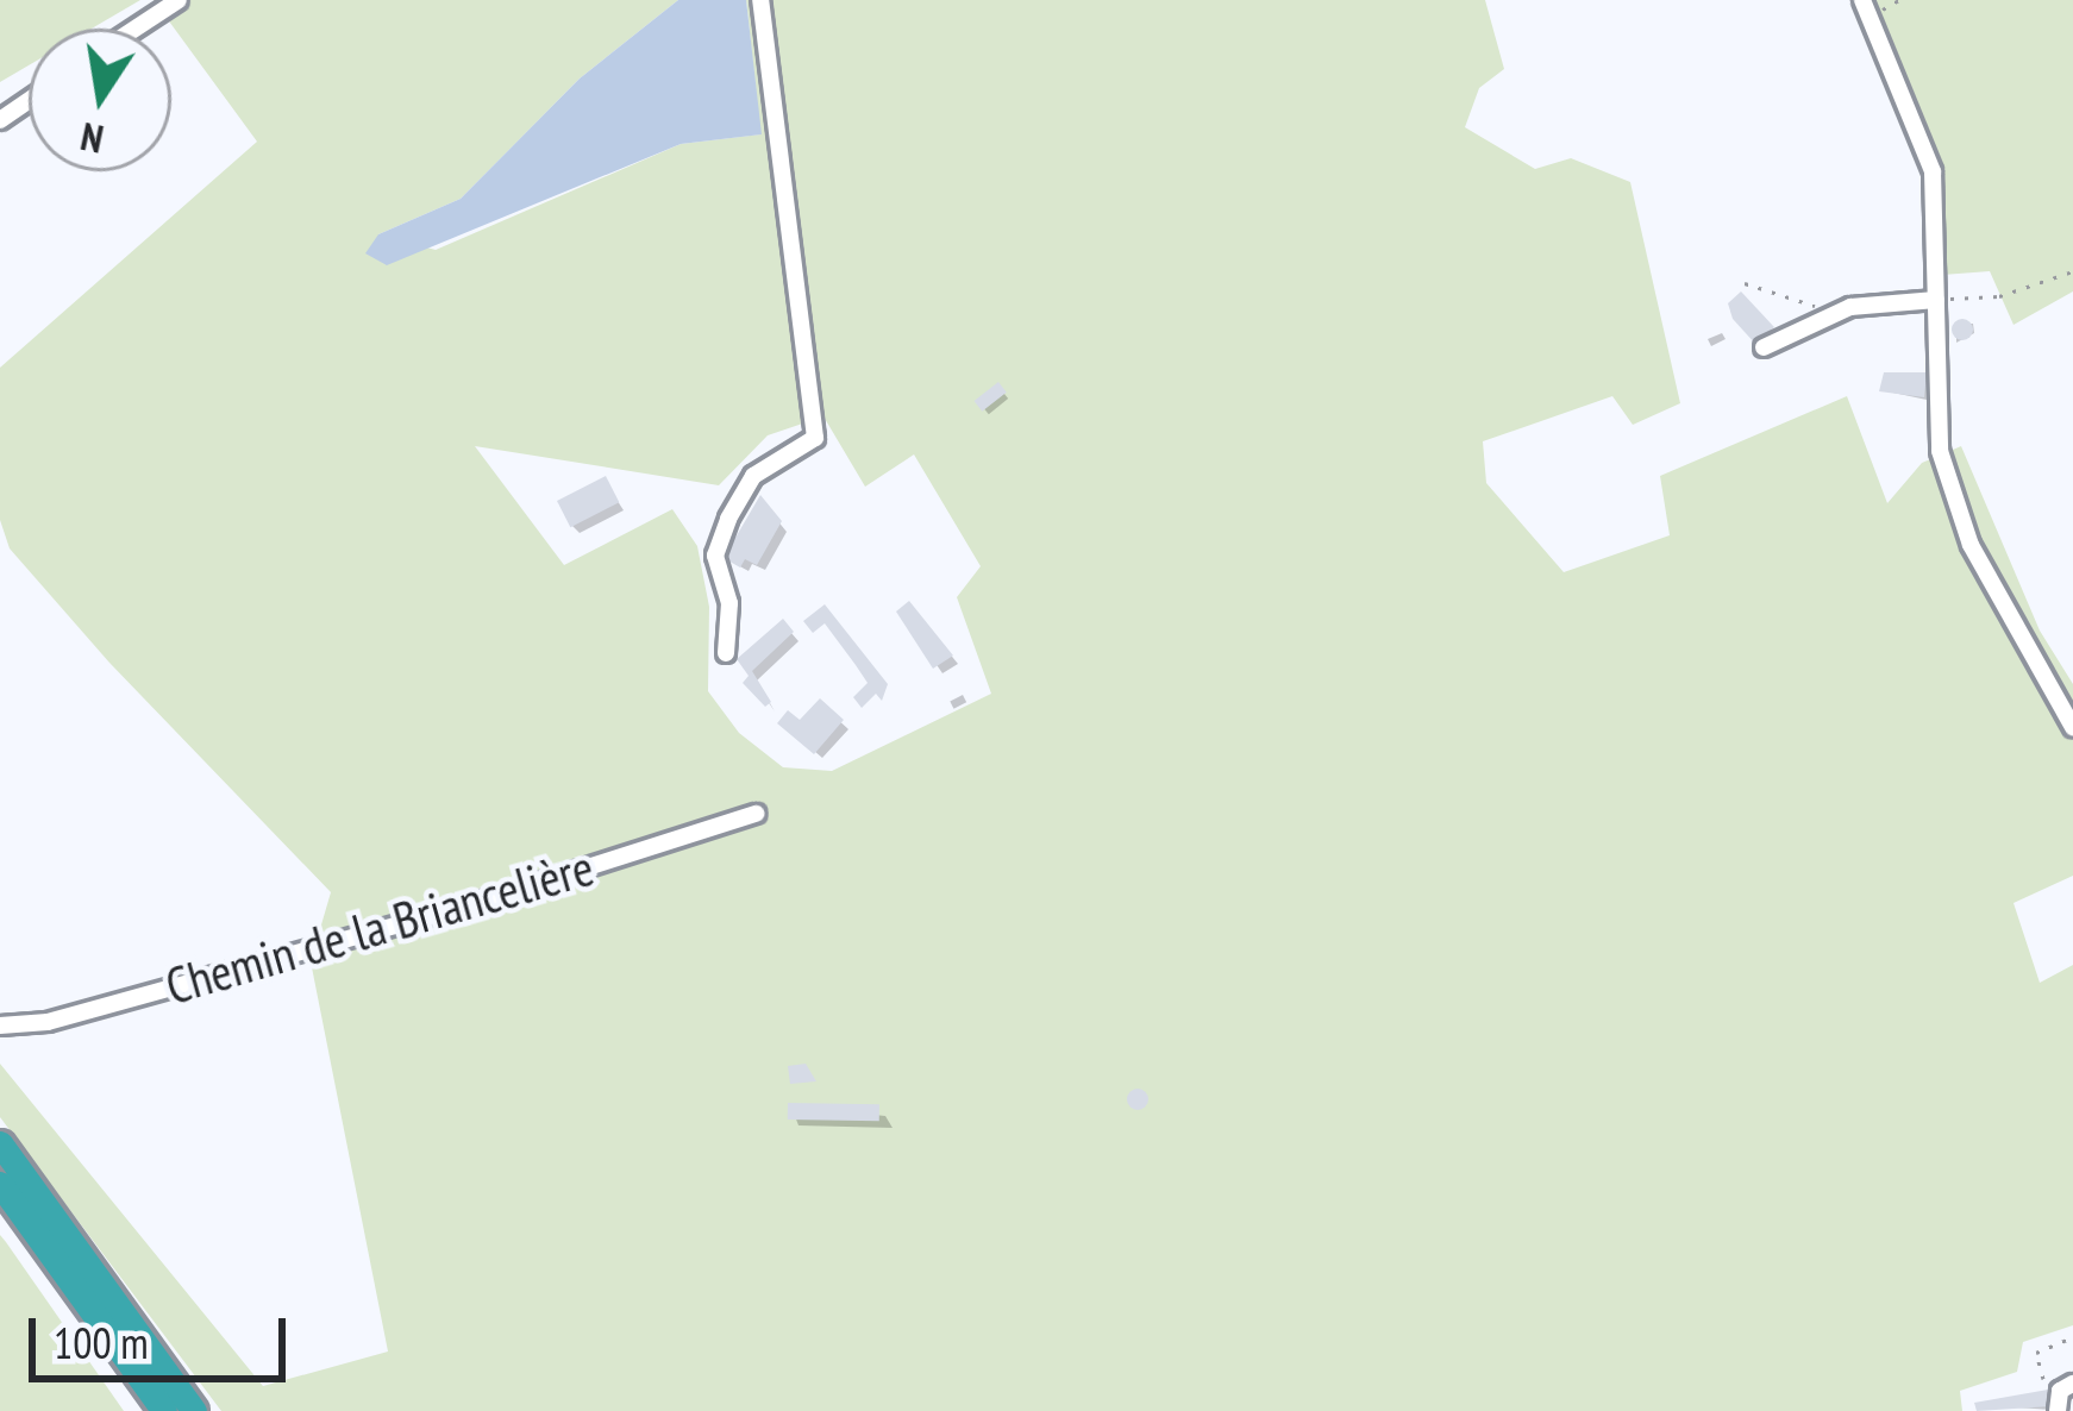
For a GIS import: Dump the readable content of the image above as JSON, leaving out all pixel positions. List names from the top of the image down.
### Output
{
  "streets": {
    "street": ["Chemin de la Briancelière"]
  },
  "scale_bar": "100 m",
  "north": "bottom"
}
